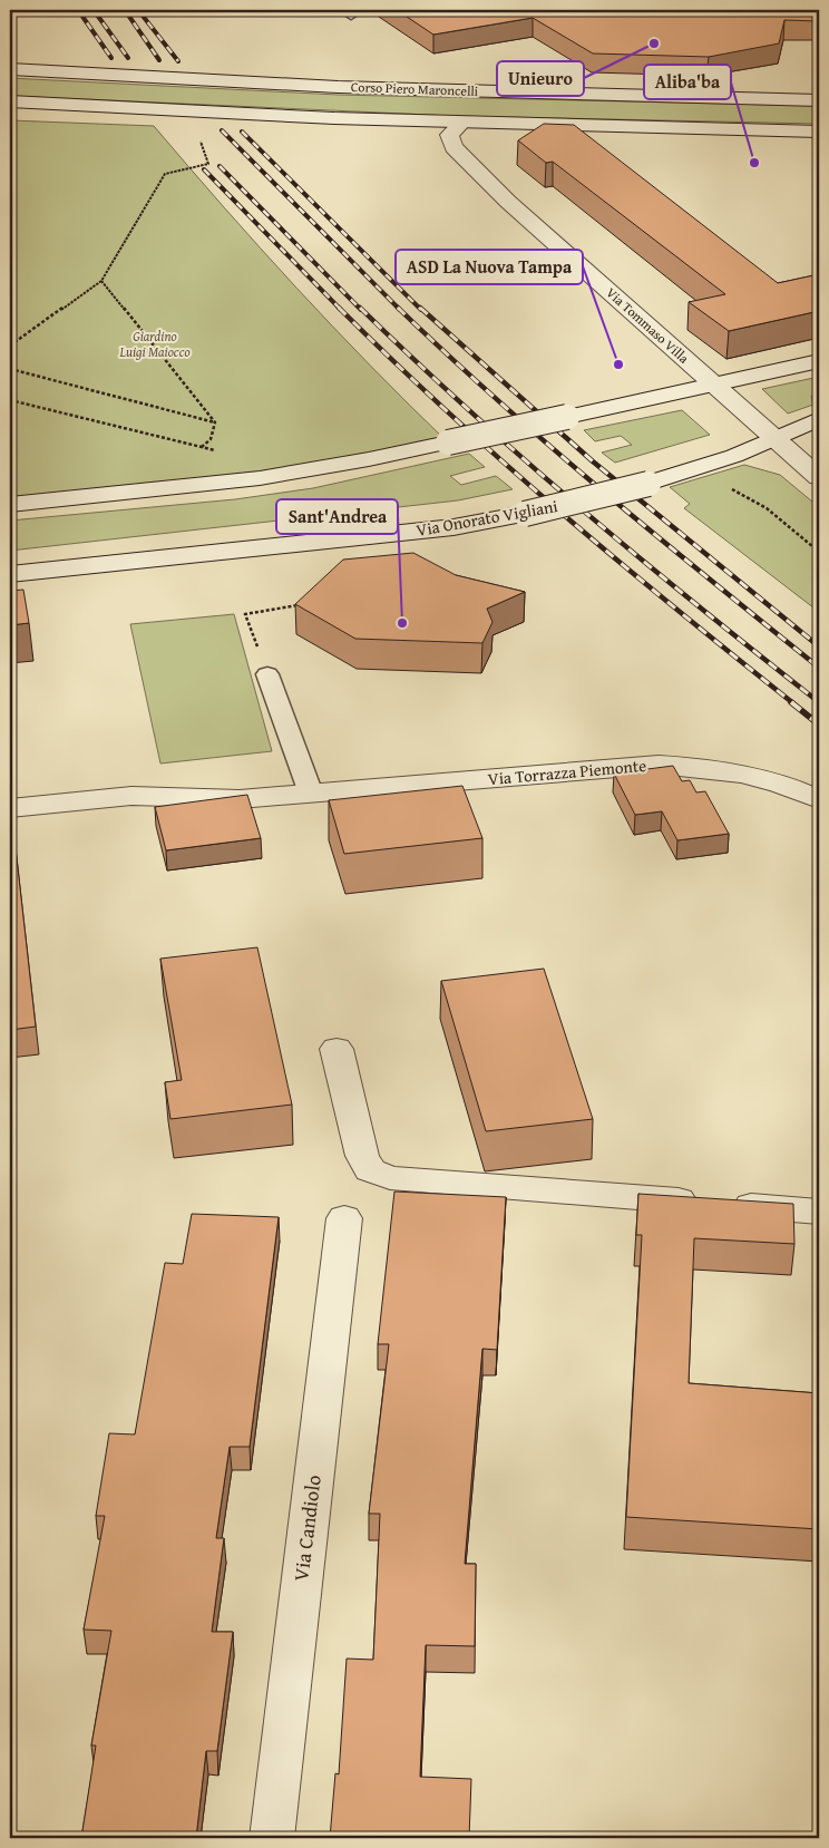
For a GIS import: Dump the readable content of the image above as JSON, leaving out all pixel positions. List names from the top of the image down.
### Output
{
  "streets": {
    "main road": [
      "Corso Piero Maroncelli",
      "Via Tommaso Villa",
      "Via Onorato Vigliani",
      "Via Torrazza Piemonte",
      "Via Candiolo"
    ]
  },
  "crossings": [
    ["Corso Piero Maroncelli", "Via Tommaso Villa"],
    ["Via Tommaso Villa", "Via Onorato Vigliani"]
  ],
  "parks": ["Giardino Luigi Maiocco"],
  "places": [
    "Unieuro",
    "Aliba'ba",
    "ASD La Nuova Tampa",
    "Sant'Andrea"
  ]
}
